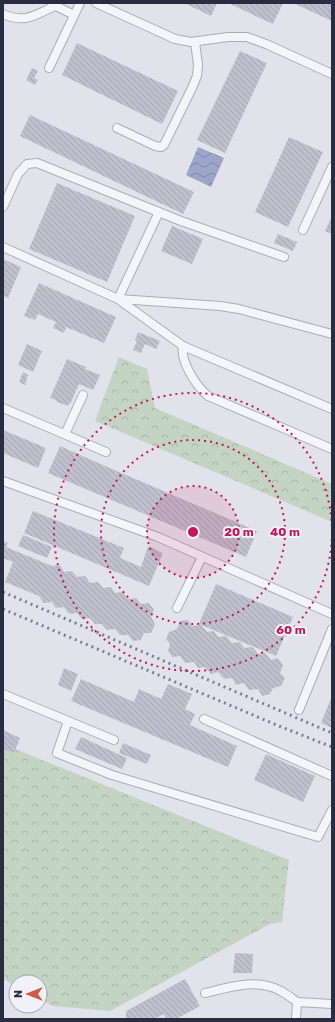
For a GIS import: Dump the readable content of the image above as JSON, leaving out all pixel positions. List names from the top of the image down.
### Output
{
  "north": "left",
  "rings": ["20 m", "40 m", "60 m"]
}
